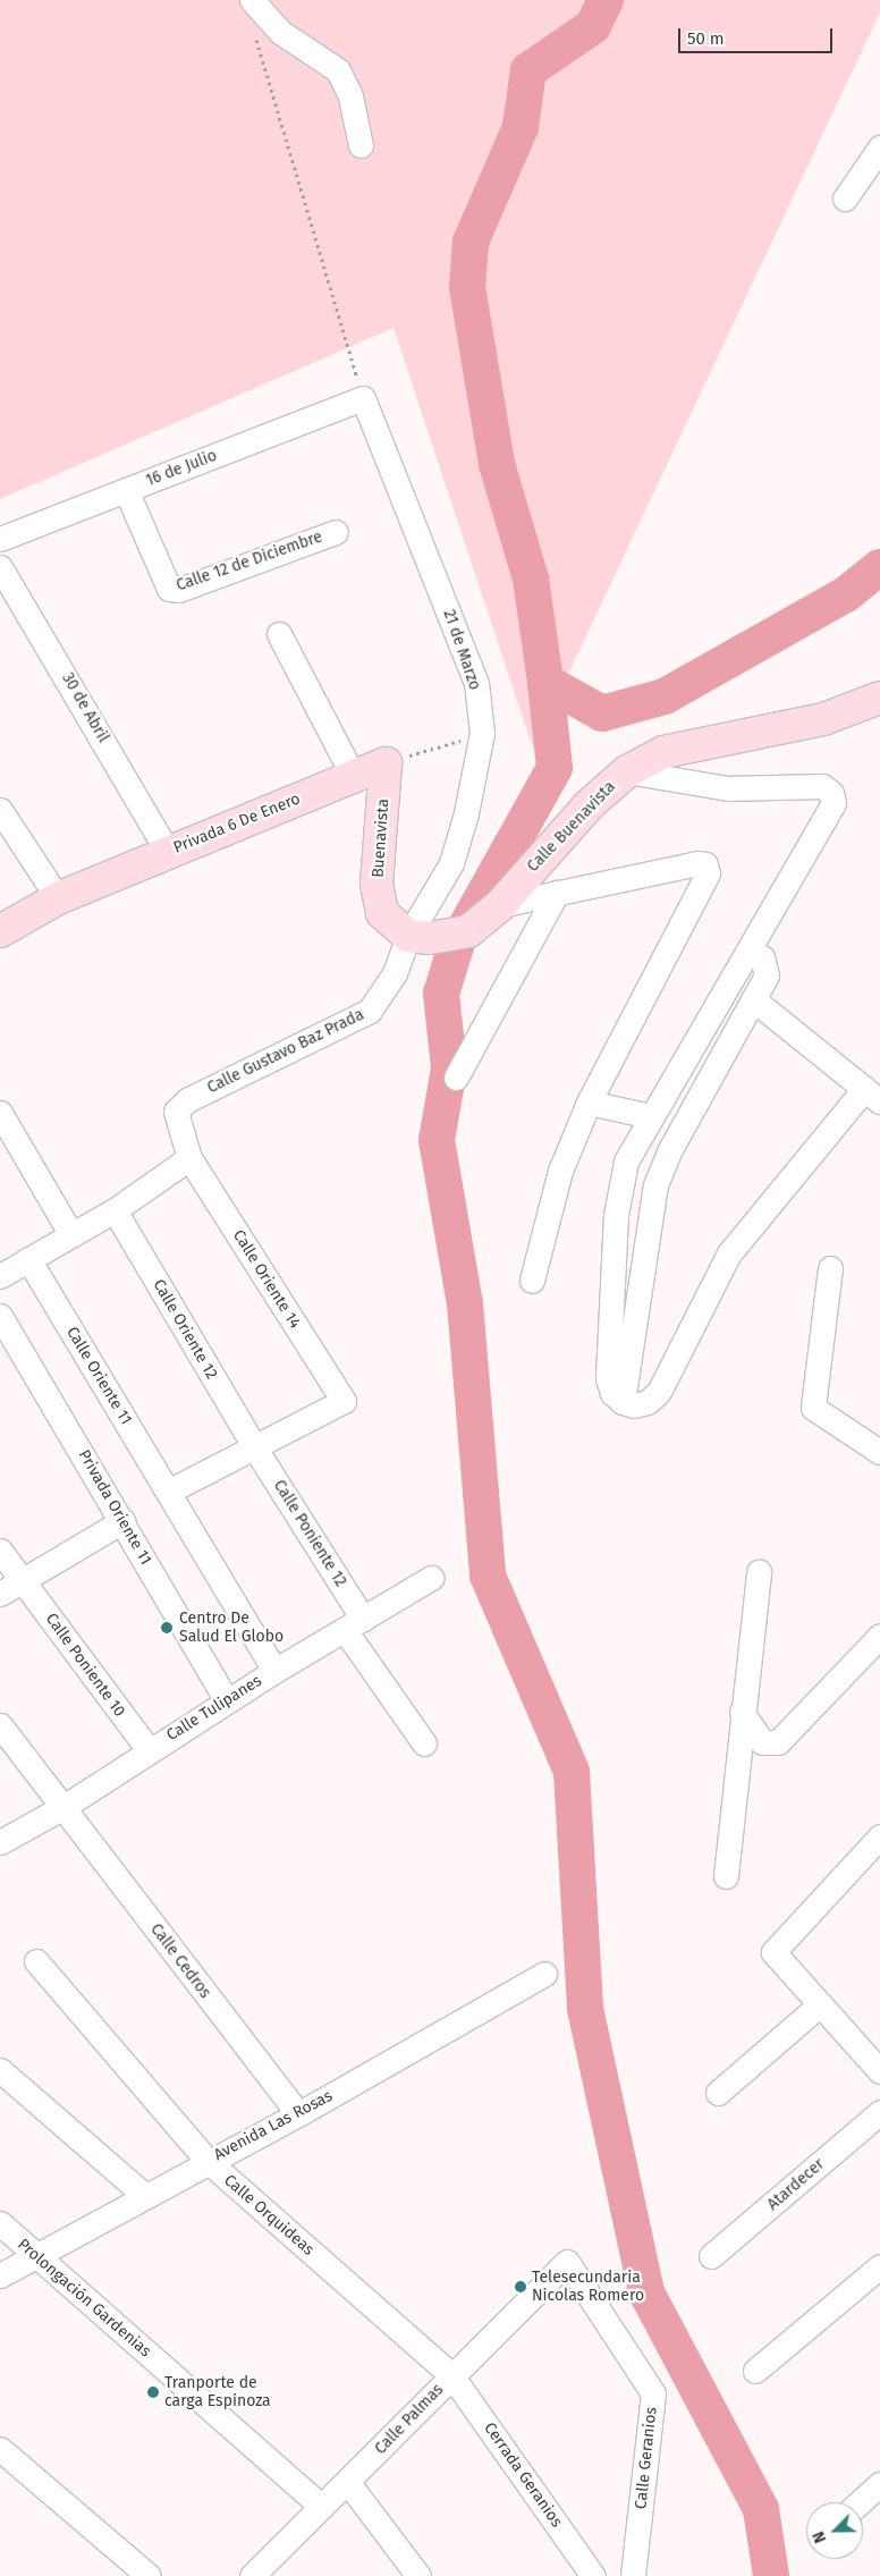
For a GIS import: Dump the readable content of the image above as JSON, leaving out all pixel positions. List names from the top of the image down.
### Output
{
  "streets": {
    "street": [
      "16 de Julio",
      "Calle 12 de Diciembre",
      "21 de Marzo",
      "30 de Abril",
      "Privada 6 De Enero",
      "Calle Buenavista",
      "Buenavista",
      "Calle Gustavo Baz Prada",
      "Calle Oriente 14",
      "Calle Oriente 12",
      "Calle Oriente 11",
      "Privada Oriente 11",
      "Calle Poniente 12",
      "Calle Poniente 10",
      "Calle Tulipanes",
      "Calle Cedros",
      "Avenida Las Rosas",
      "Atardecer",
      "Calle Orquideas",
      "Prolongación Gardenias",
      "Calle Palmas",
      "Calle Geranios",
      "Cerrada Geranios"
    ]
  },
  "crossings": [
    ["16 de Julio", "Calle 12 de Diciembre"],
    ["16 de Julio", "21 de Marzo"],
    ["21 de Marzo", "Calle Buenavista"],
    ["21 de Marzo", "Buenavista"],
    ["21 de Marzo", "Calle Gustavo Baz Prada"],
    ["30 de Abril", "Privada 6 De Enero"],
    ["Privada 6 De Enero", "Buenavista"],
    ["Calle Buenavista", "Buenavista"],
    ["Calle Buenavista", "Calle Gustavo Baz Prada"],
    ["Buenavista", "Calle Gustavo Baz Prada"],
    ["Calle Gustavo Baz Prada", "Calle Oriente 14"],
    ["Calle Oriente 14", "Calle Oriente 12"],
    ["Calle Oriente 14", "Calle Poniente 12"],
    ["Calle Oriente 12", "Calle Poniente 12"],
    ["Calle Oriente 11", "Calle Tulipanes"],
    ["Privada Oriente 11", "Calle Tulipanes"],
    ["Calle Poniente 12", "Calle Tulipanes"],
    ["Calle Poniente 10", "Calle Tulipanes"],
    ["Calle Tulipanes", "Calle Cedros"],
    ["Calle Cedros", "Avenida Las Rosas"],
    ["Avenida Las Rosas", "Calle Orquideas"],
    ["Avenida Las Rosas", "Prolongación Gardenias"],
    ["Calle Orquideas", "Calle Palmas"],
    ["Calle Orquideas", "Cerrada Geranios"],
    ["Prolongación Gardenias", "Calle Palmas"],
    ["Calle Palmas", "Calle Geranios"],
    ["Calle Palmas", "Cerrada Geranios"]
  ],
  "places": ["Centro De Salud El Globo", "Telesecundaria Nicolas Romero", "Tranporte de carga Espinoza"],
  "scale_bar": "50 m",
  "north": "bottom left"
}
